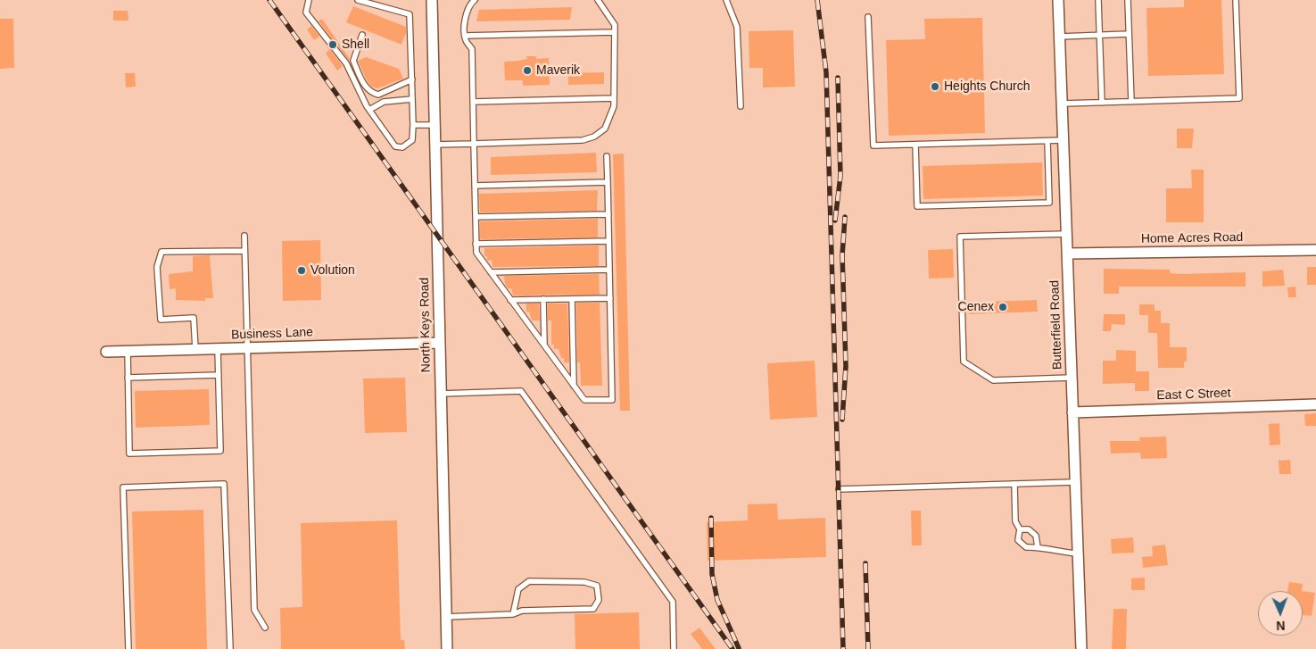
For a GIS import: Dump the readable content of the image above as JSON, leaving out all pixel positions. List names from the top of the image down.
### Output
{
  "streets": {
    "street": [
      "Home Acres Road",
      "North Keys Road",
      "Butterfield Road",
      "Business Lane",
      "East C Street"
    ]
  },
  "crossings": [
    ["Home Acres Road", "Butterfield Road"],
    ["North Keys Road", "Business Lane"],
    ["Butterfield Road", "East C Street"]
  ],
  "places": [
    "Shell",
    "Maverik",
    "Heights Church",
    "Volution",
    "Cenex"
  ],
  "north": "bottom"
}
